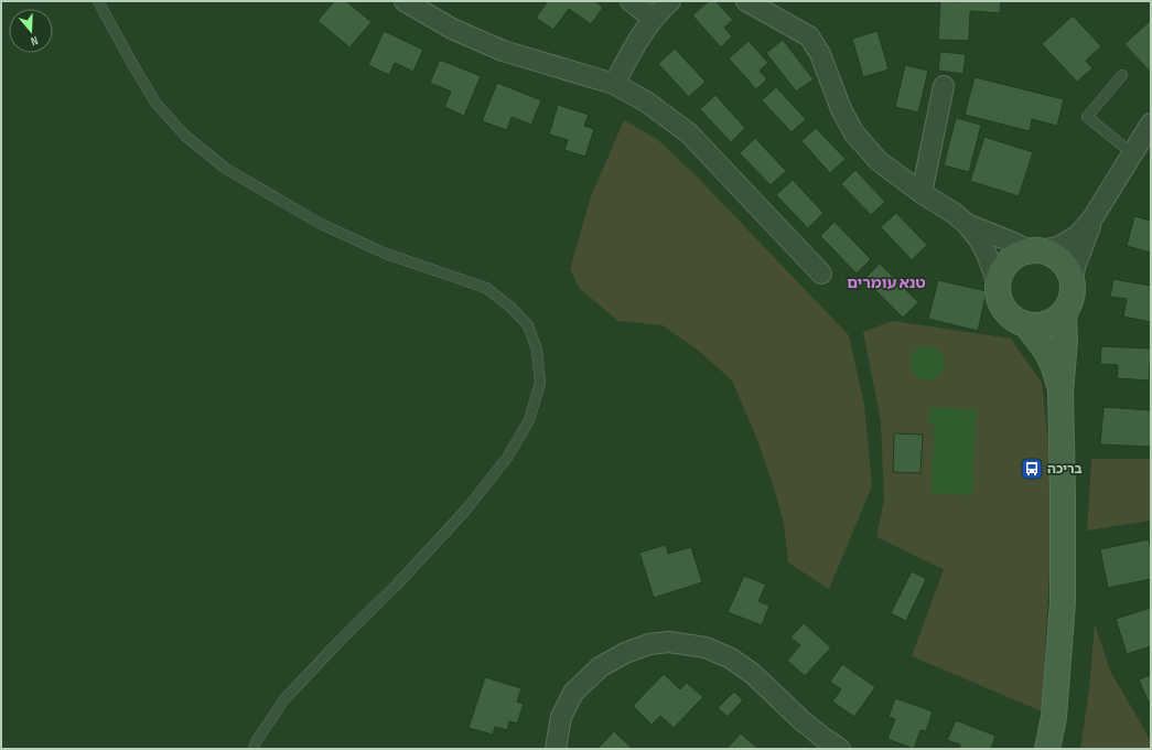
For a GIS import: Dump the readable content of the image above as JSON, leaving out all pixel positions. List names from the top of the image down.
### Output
{
  "districts": ["טנא עומרים"],
  "places": {
    "bus stop": ["בריכה"]
  },
  "north": "bottom"
}
